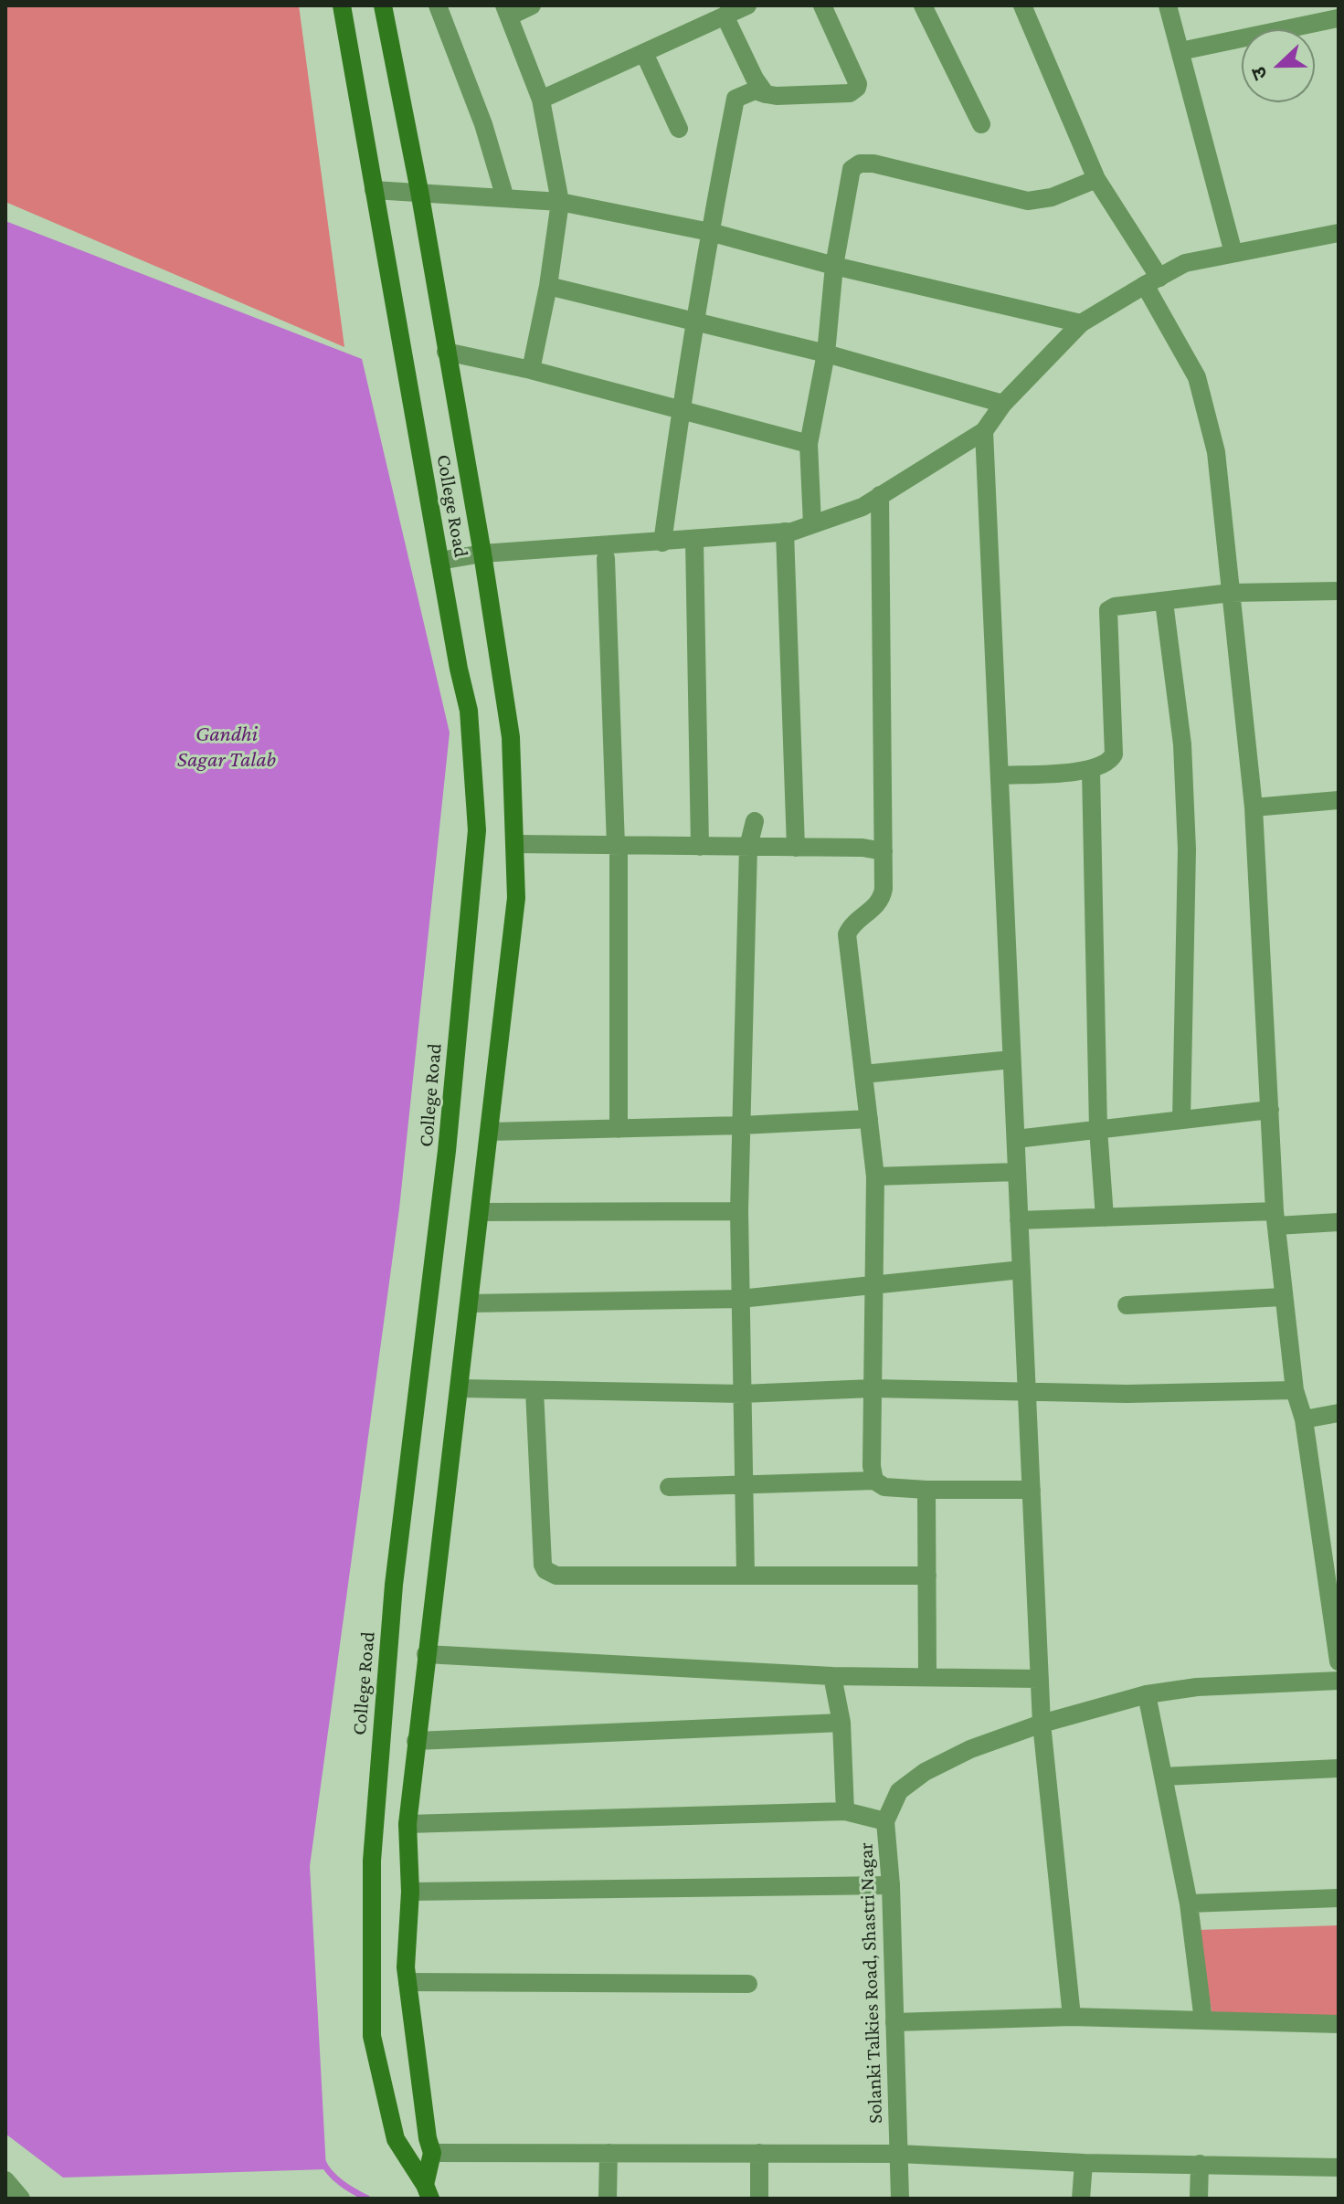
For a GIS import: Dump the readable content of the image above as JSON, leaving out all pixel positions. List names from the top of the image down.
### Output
{
  "streets": {
    "main road": ["College Road"],
    "street": ["Solanki Talkies Road, Shastri Nagar"]
  },
  "water": ["Gandhi Sagar Talab"],
  "north": "left"
}
